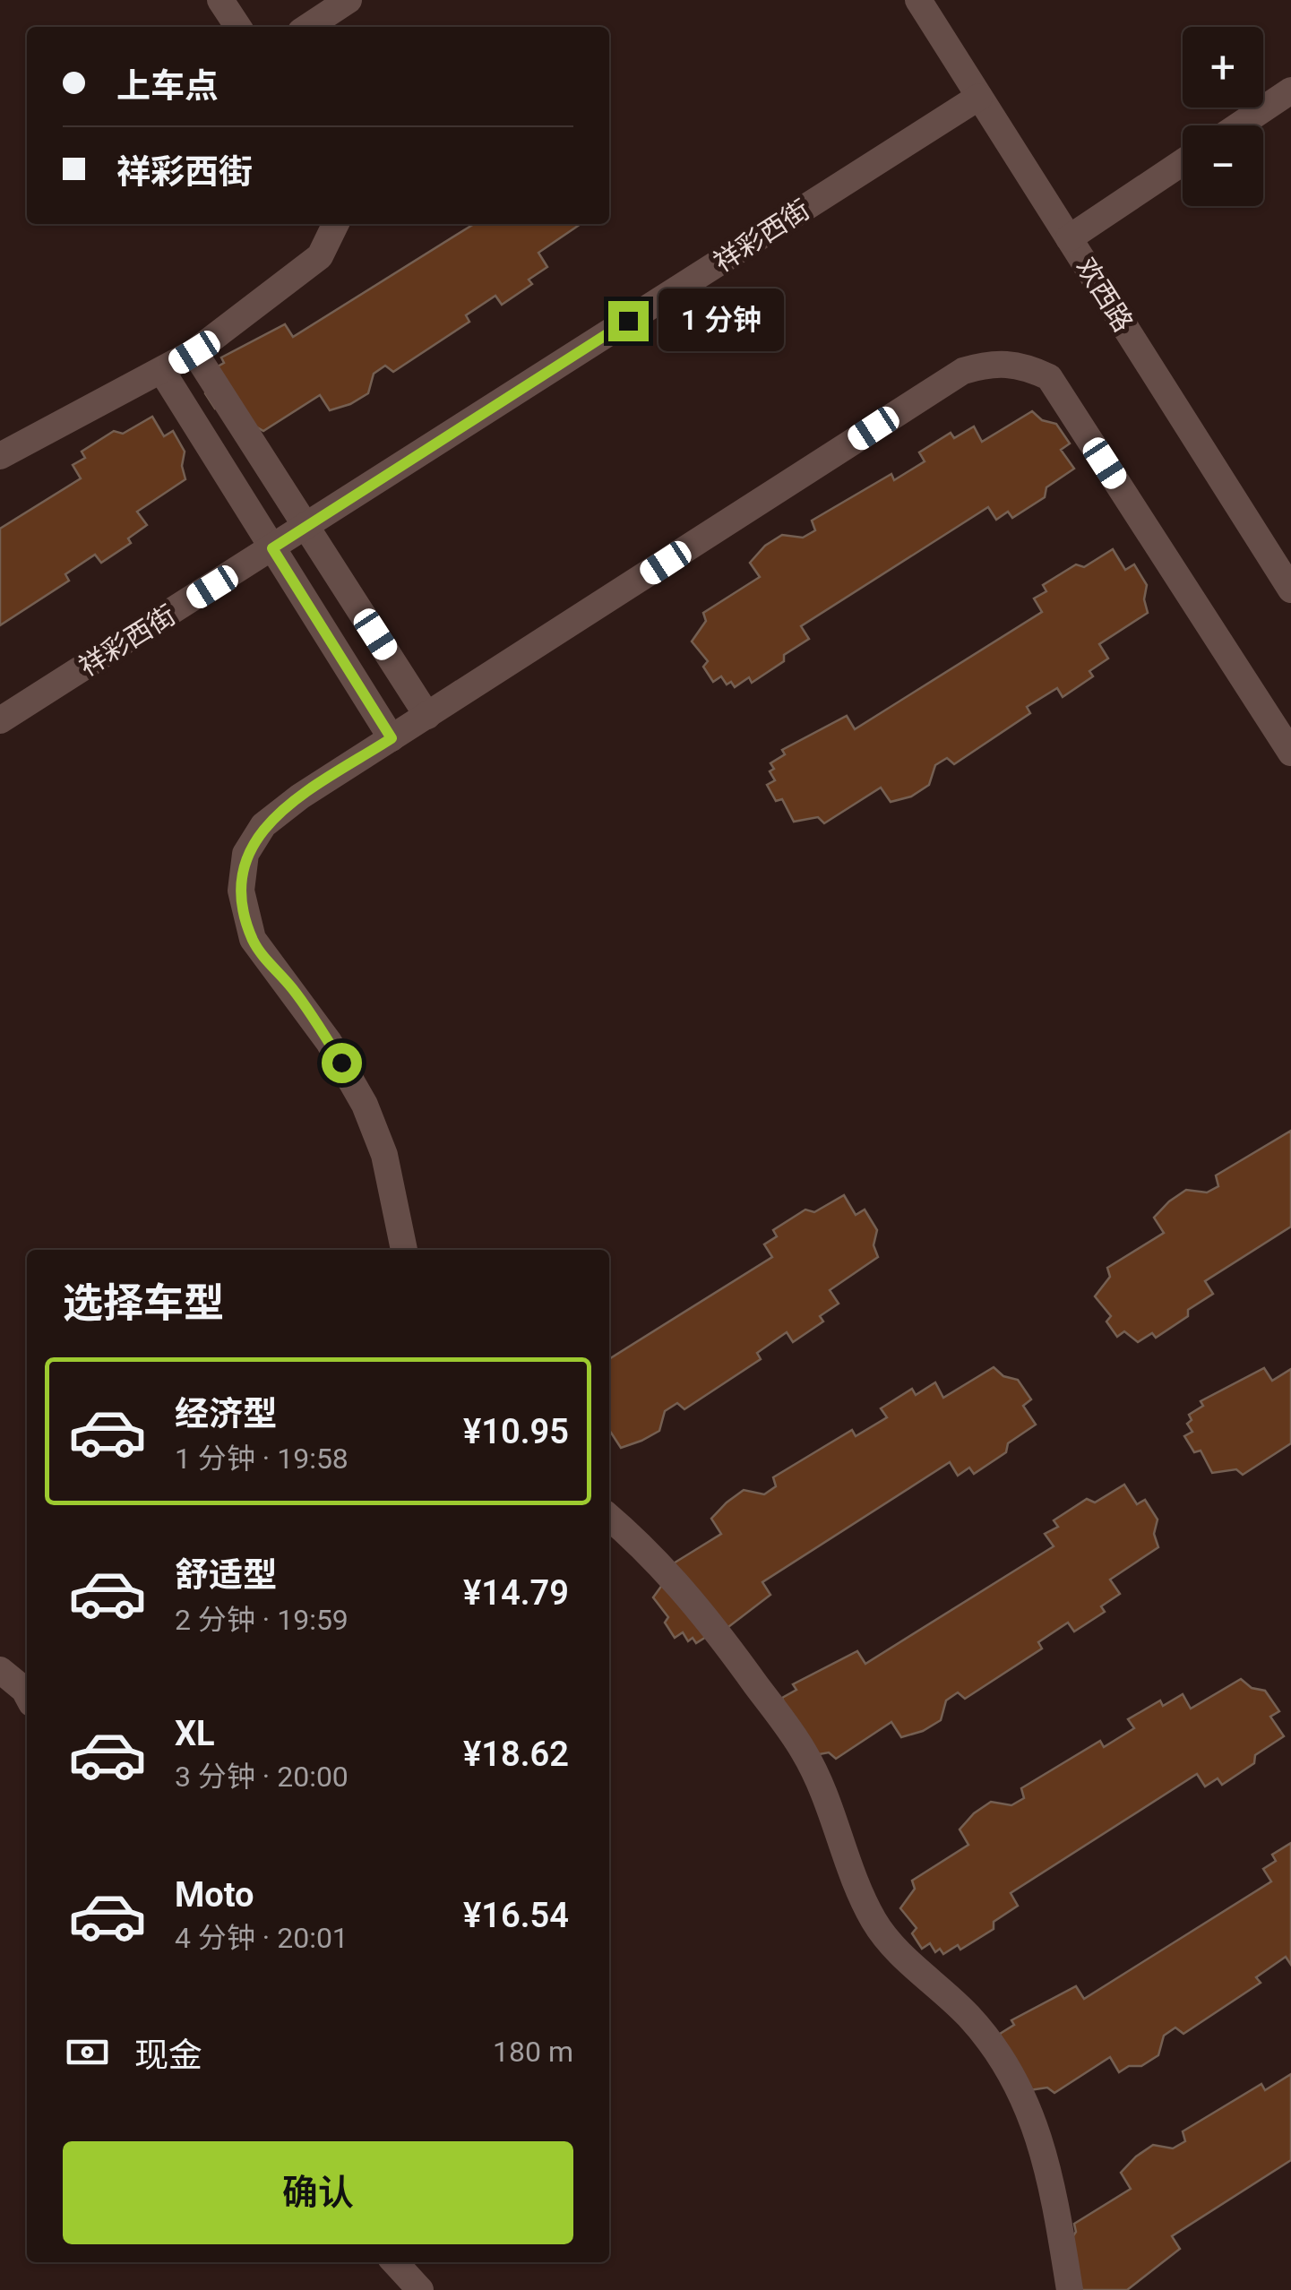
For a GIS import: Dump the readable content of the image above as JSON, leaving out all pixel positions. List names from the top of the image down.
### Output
{
  "streets": {
    "street": ["祥彩西街", "欢西路"]
  },
  "crossings": [
    ["祥彩西街", "欢西路"]
  ],
  "page": {
    "map_buttons": ["+", "−"],
    "banner": ["上车点", "祥彩西街"],
    "bubble": "1 分钟",
    "heading": "选择车型",
    "list": [
      {
        "name": "经济型",
        "note": "1 分钟 · 19:58",
        "value": "¥10.95"
      },
      {
        "name": "舒适型",
        "note": "2 分钟 · 19:59",
        "value": "¥14.79"
      },
      {
        "name": "XL",
        "note": "3 分钟 · 20:00",
        "value": "¥18.62"
      },
      {
        "name": "Moto",
        "note": "4 分钟 · 20:01",
        "value": "¥16.54"
      }
    ],
    "pay": ["现金", "180 m"],
    "buttons": "确认"
  }
}
